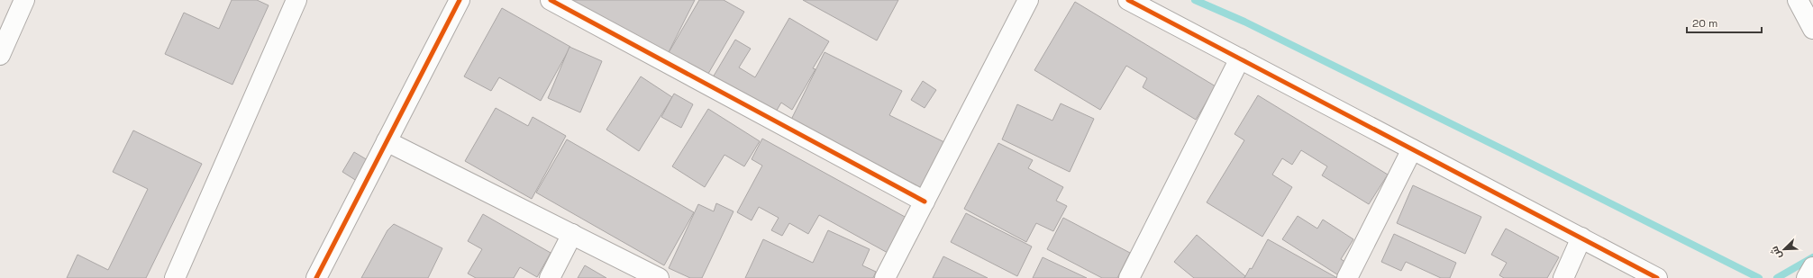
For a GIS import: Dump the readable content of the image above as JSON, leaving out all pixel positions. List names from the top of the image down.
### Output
{
  "scale_bar": "20 m",
  "north": "bottom left"
}
